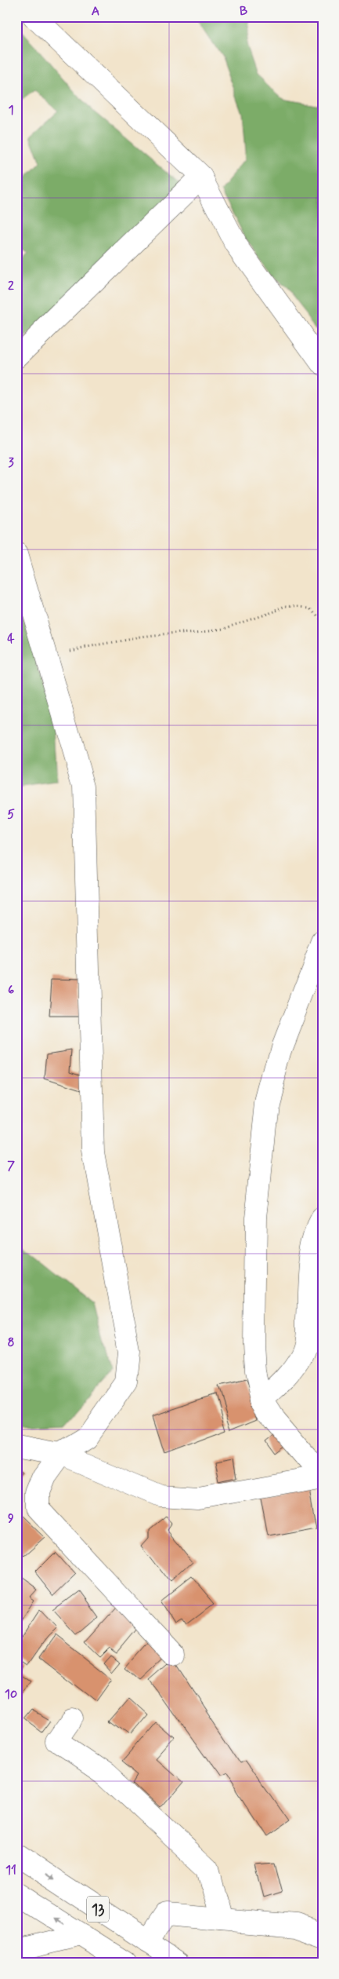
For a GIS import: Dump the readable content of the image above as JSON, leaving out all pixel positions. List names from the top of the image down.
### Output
{
  "streets": {
    "street": ["13"]
  },
  "grid": {
    "columns": ["A", "B"],
    "rows": [
      "1",
      "2",
      "3",
      "4",
      "5",
      "6",
      "7",
      "8",
      "9",
      "10",
      "11"
    ]
  }
}
